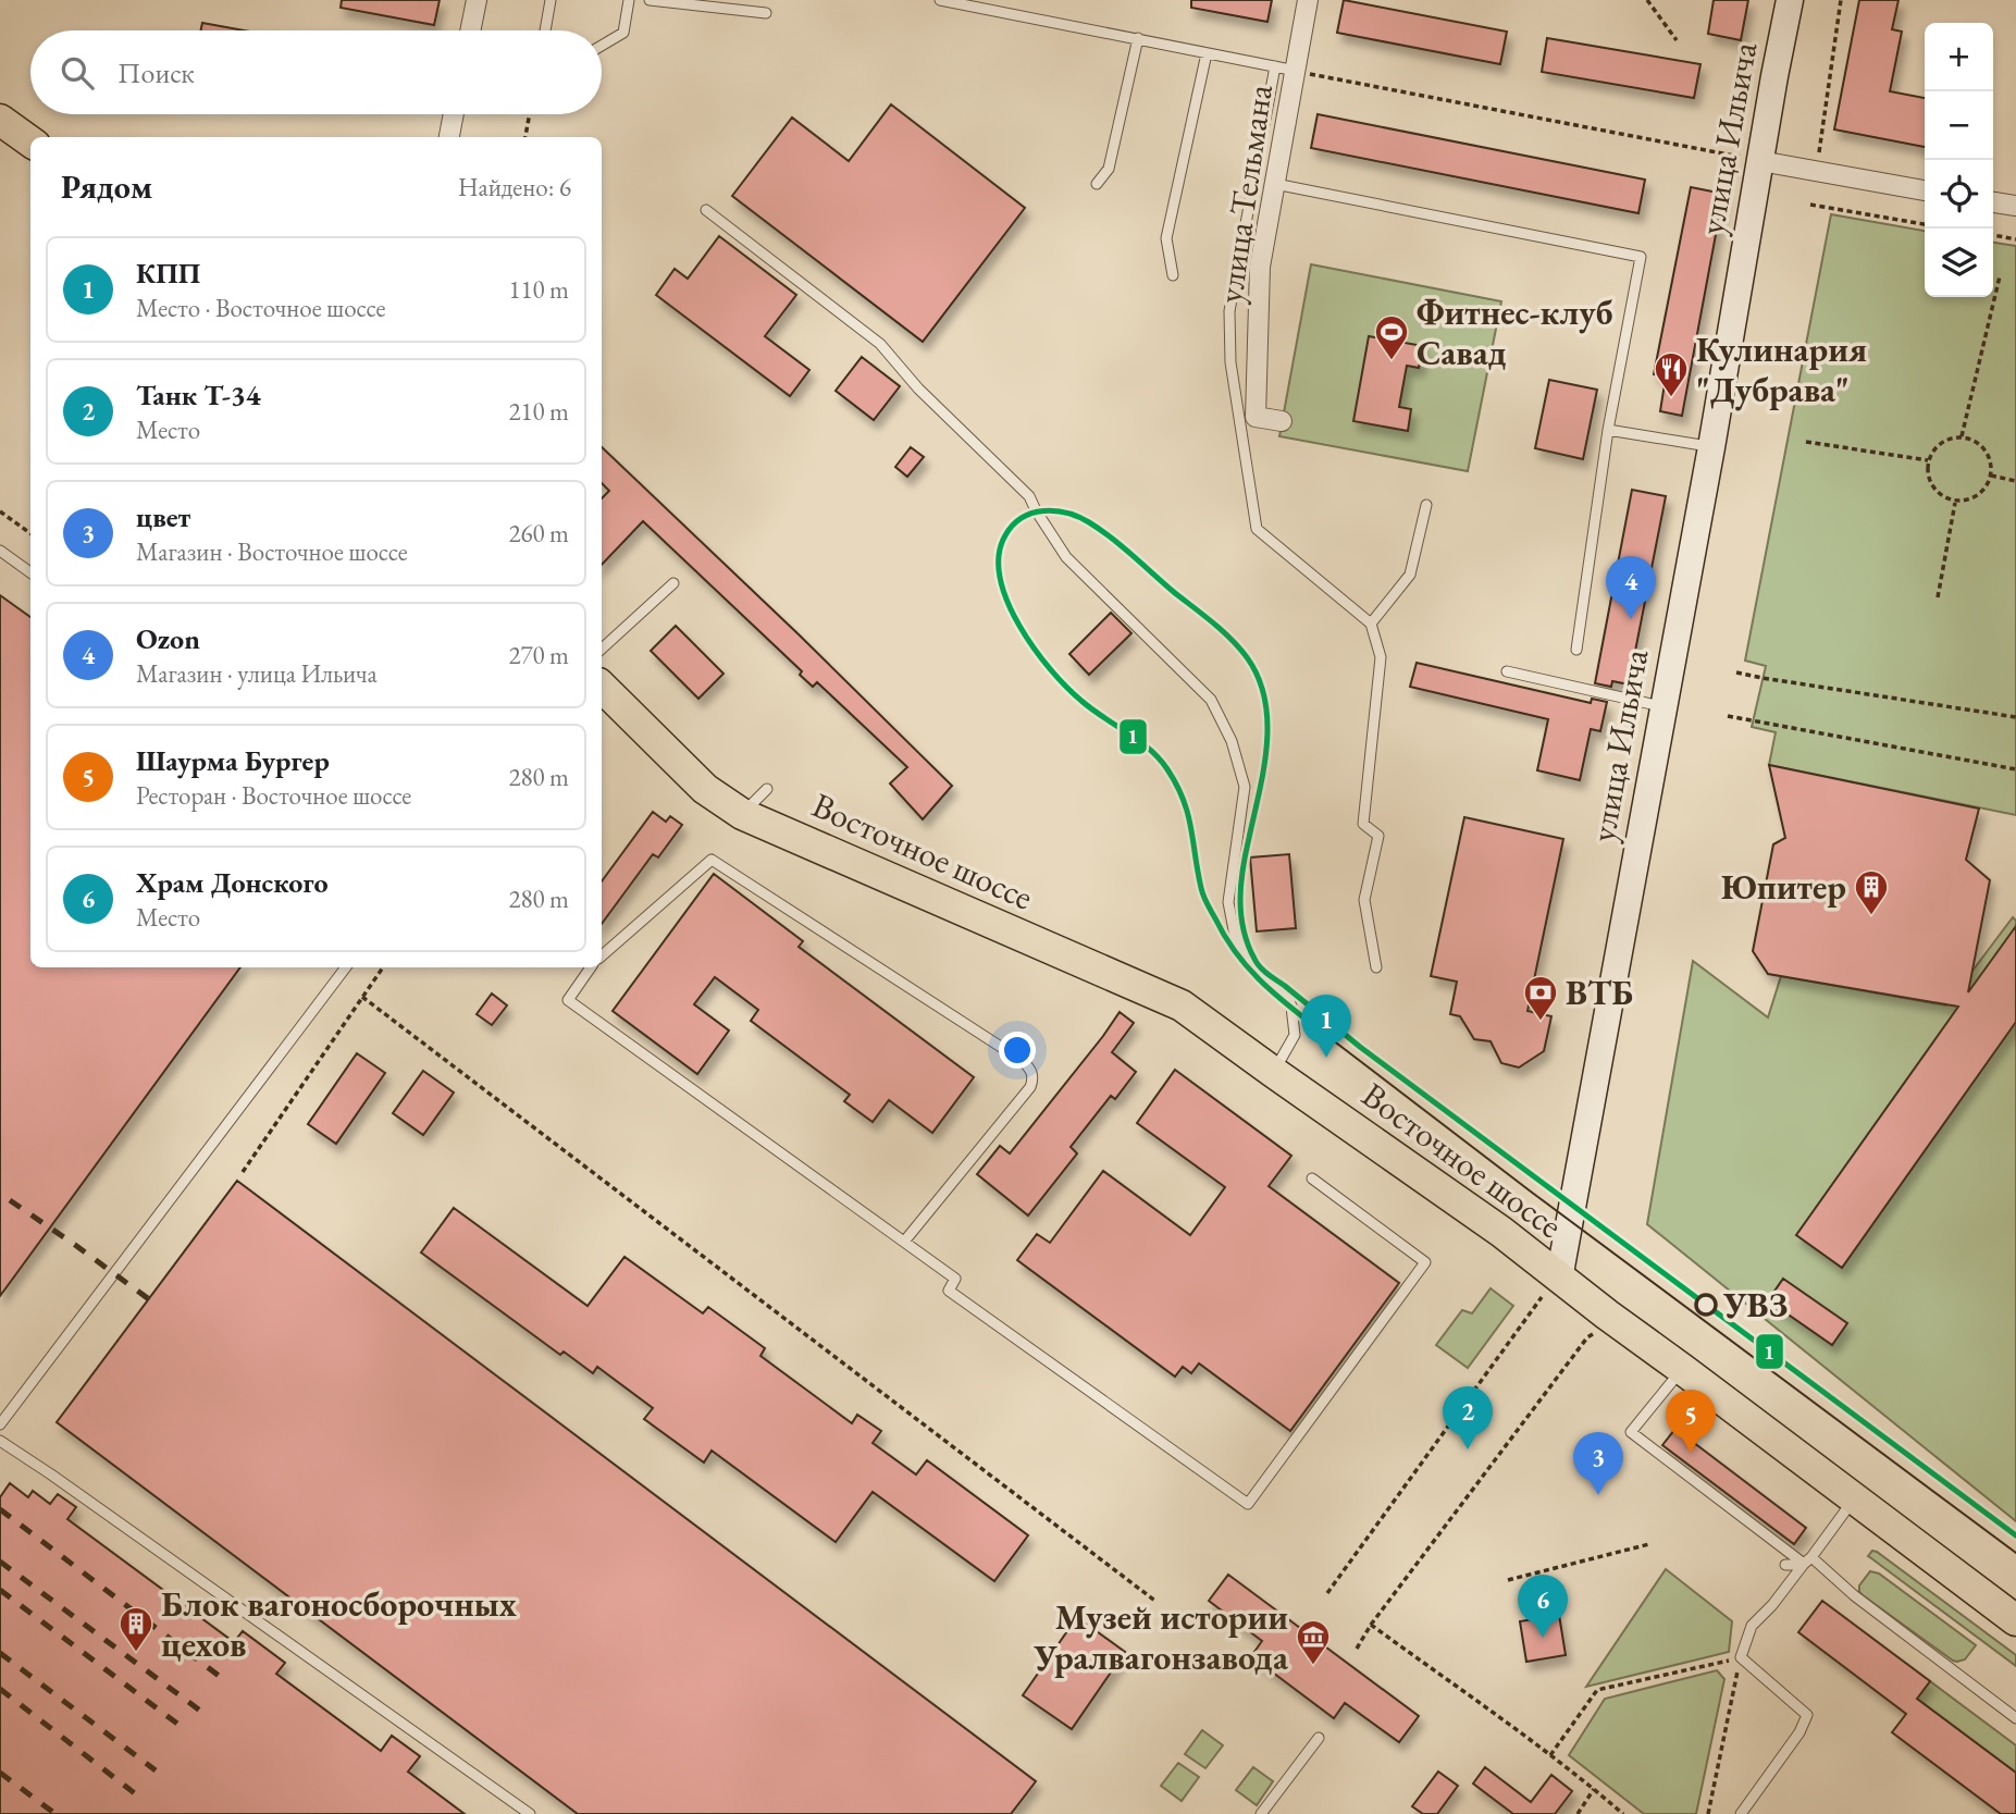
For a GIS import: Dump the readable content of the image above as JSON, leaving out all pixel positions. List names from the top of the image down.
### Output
{
  "streets": {
    "main road": ["Восточное шоссе"],
    "street": ["улица Ильича", "улица Тельмана"]
  },
  "crossings": [
    ["улица Ильича", "Восточное шоссе"]
  ],
  "places": {
    "sports": ["Фитнес-клуб Савад"],
    "restaurant": ["Кулинария \"Дубрава\""],
    "building": ["Юпитер", "Блок вагоносборочных цехов"],
    "bank": ["ВТБ"],
    "other": ["УВЗ"],
    "museum": ["Музей истории Уралвагонзавода"]
  },
  "lines": ["transit line 1"],
  "page": {
    "map_buttons": ["+", "−"],
    "search": "Поиск",
    "heading": ["Рядом", "Найдено: 6"],
    "list": [
      {
        "mark": "1",
        "name": "КПП",
        "note": "Место · Восточное шоссе",
        "value": "110 m"
      },
      {
        "mark": "2",
        "name": "Танк Т-34",
        "note": "Место",
        "value": "210 m"
      },
      {
        "mark": "3",
        "name": "цвет",
        "note": "Магазин · Восточное шоссе",
        "value": "260 m"
      },
      {
        "mark": "4",
        "name": "Ozon",
        "note": "Магазин · улица Ильича",
        "value": "270 m"
      },
      {
        "mark": "5",
        "name": "Шаурма Бургер",
        "note": "Ресторан · Восточное шоссе",
        "value": "280 m"
      },
      {
        "mark": "6",
        "name": "Храм Донского",
        "note": "Место",
        "value": "280 m"
      }
    ],
    "pins": [
      "4",
      "1",
      "2",
      "5",
      "3",
      "6"
    ]
  }
}
